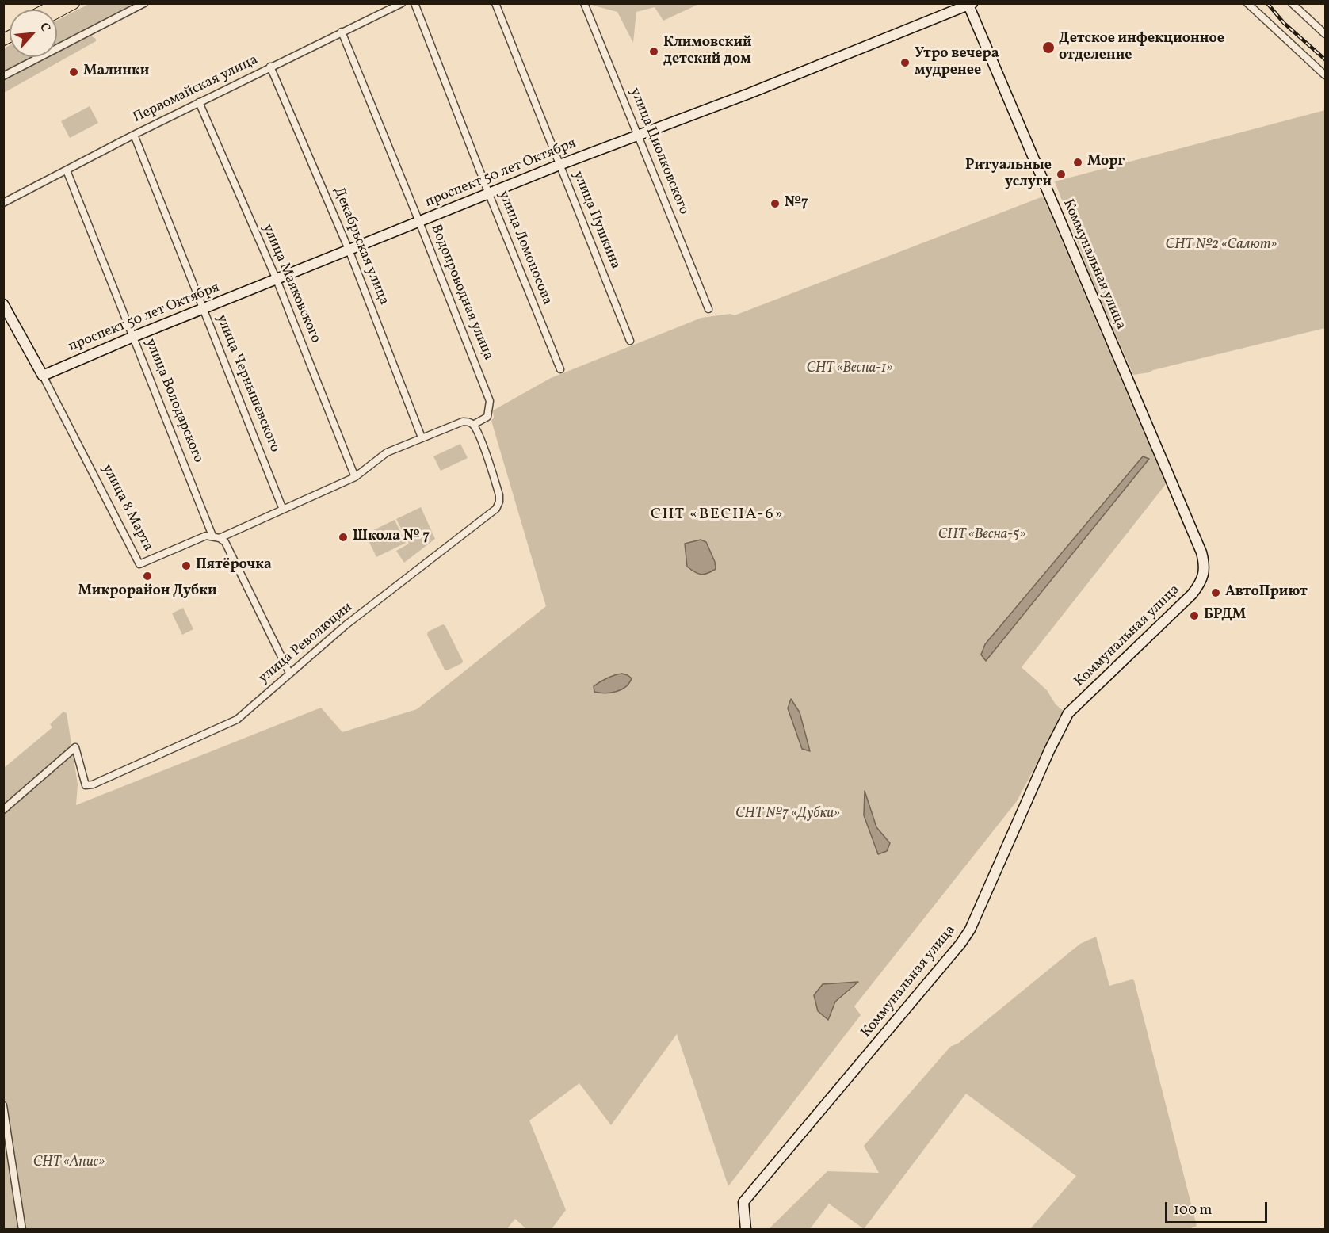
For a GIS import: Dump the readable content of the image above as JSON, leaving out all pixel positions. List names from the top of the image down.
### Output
{
  "streets": {
    "street": [
      "Первомайская улица",
      "улица Циолковского",
      "проспект 50 лет Октября",
      "улица Пушкина",
      "Декабрьская улица",
      "улица Ломоносова",
      "Коммунальная улица",
      "улица Маяковского",
      "Водопроводная улица",
      "улица Чернышевского",
      "улица Володарского",
      "улица 8 Марта",
      "улица Революции"
    ]
  },
  "crossings": [
    ["Первомайская улица", "Декабрьская улица"],
    ["Первомайская улица", "улица Маяковского"],
    ["Первомайская улица", "Водопроводная улица"],
    ["Первомайская улица", "улица Чернышевского"],
    ["Первомайская улица", "улица Володарского"],
    ["улица Циолковского", "проспект 50 лет Октября"],
    ["проспект 50 лет Октября", "улица Пушкина"],
    ["проспект 50 лет Октября", "Декабрьская улица"],
    ["проспект 50 лет Октября", "улица Ломоносова"],
    ["проспект 50 лет Октября", "Коммунальная улица"],
    ["проспект 50 лет Октября", "улица Маяковского"],
    ["проспект 50 лет Октября", "Водопроводная улица"],
    ["проспект 50 лет Октября", "улица Чернышевского"],
    ["проспект 50 лет Октября", "улица Володарского"],
    ["проспект 50 лет Октября", "улица 8 Марта"],
    ["Водопроводная улица", "улица Революции"],
    ["улица Володарского", "улица 8 Марта"]
  ],
  "districts": ["СНТ «ВЕСНА-6»"],
  "parks": [
    "СНТ №2 «Салют»",
    "СНТ «Весна-1»",
    "СНТ «Весна-5»",
    "СНТ №7 «Дубки»",
    "СНТ «Анис»"
  ],
  "places": [
    "Детское инфекционное отделение",
    "Климовский детский дом",
    "Утро вечера мудренее",
    "Малинки",
    "Морг",
    "Ритуальные услуги",
    "№7",
    "Школа № 7",
    "Пятёрочка",
    "Микрорайон Дубки",
    "АвтоПриют",
    "БРДМ"
  ],
  "scale_bar": "100 m",
  "north": "top right"
}
